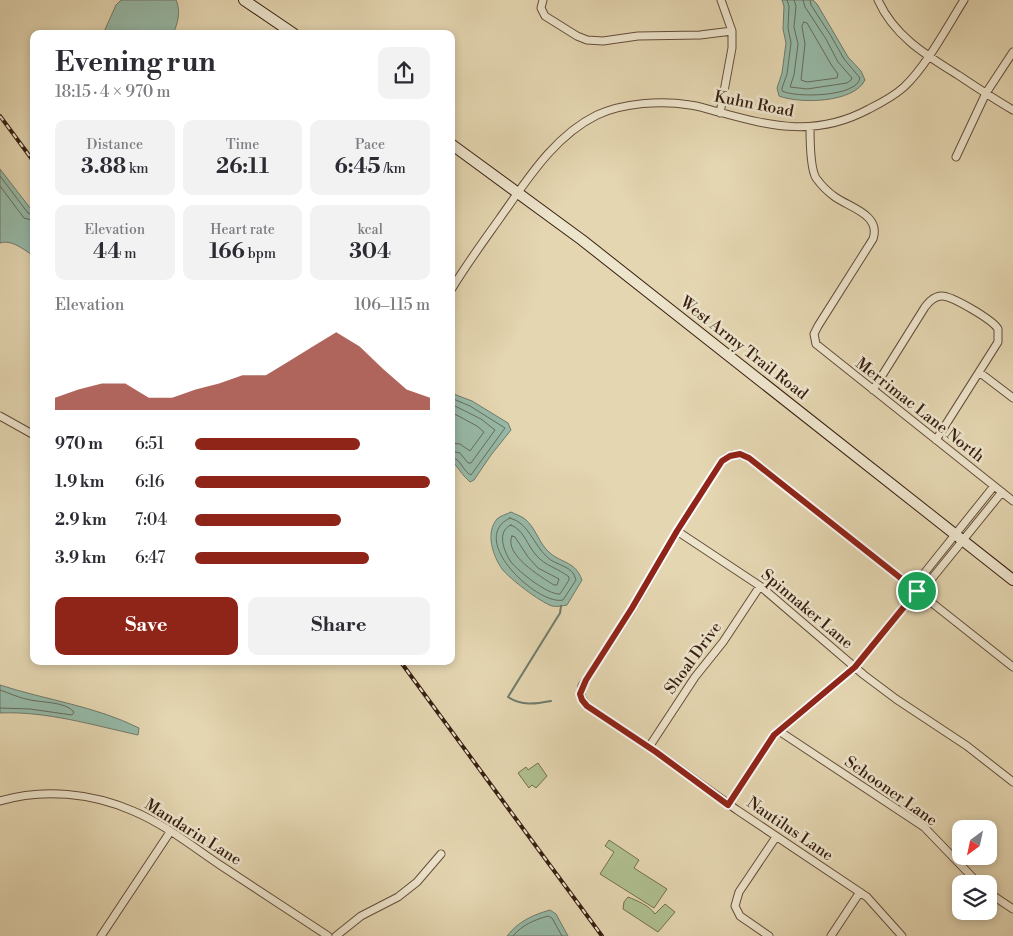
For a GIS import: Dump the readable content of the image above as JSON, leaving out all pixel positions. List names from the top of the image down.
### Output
{
  "streets": {
    "main road": ["West Army Trail Road"],
    "street": [
      "Kuhn Road",
      "Merrimac Lane North",
      "Spinnaker Lane",
      "Shoal Drive",
      "Schooner Lane",
      "Nautilus Lane",
      "Mandarin Lane"
    ]
  },
  "crossings": [
    ["Kuhn Road", "West Army Trail Road"],
    ["Kuhn Road", "Merrimac Lane North"],
    ["Spinnaker Lane", "Shoal Drive"],
    ["Spinnaker Lane", "Nautilus Lane"],
    ["Shoal Drive", "Nautilus Lane"]
  ],
  "north": "bottom left",
  "page": {
    "heading": ["Evening run", "18:15 · 4 × 970 m"],
    "stats": [
      ["Distance", "3.88 km"],
      ["Time", "26:11"],
      ["Pace", "6:45 /km"],
      ["Elevation", "44 m"],
      ["Heart rate", "166 bpm"],
      ["kcal", "304"]
    ],
    "chart": ["Elevation", "106–115 m"],
    "list": [
      {
        "name": "970 m",
        "note": "6:51"
      },
      {
        "name": "1.9 km",
        "note": "6:16"
      },
      {
        "name": "2.9 km",
        "note": "7:04"
      },
      {
        "name": "3.9 km",
        "note": "6:47"
      }
    ],
    "buttons": ["Save", "Share"]
  }
}
